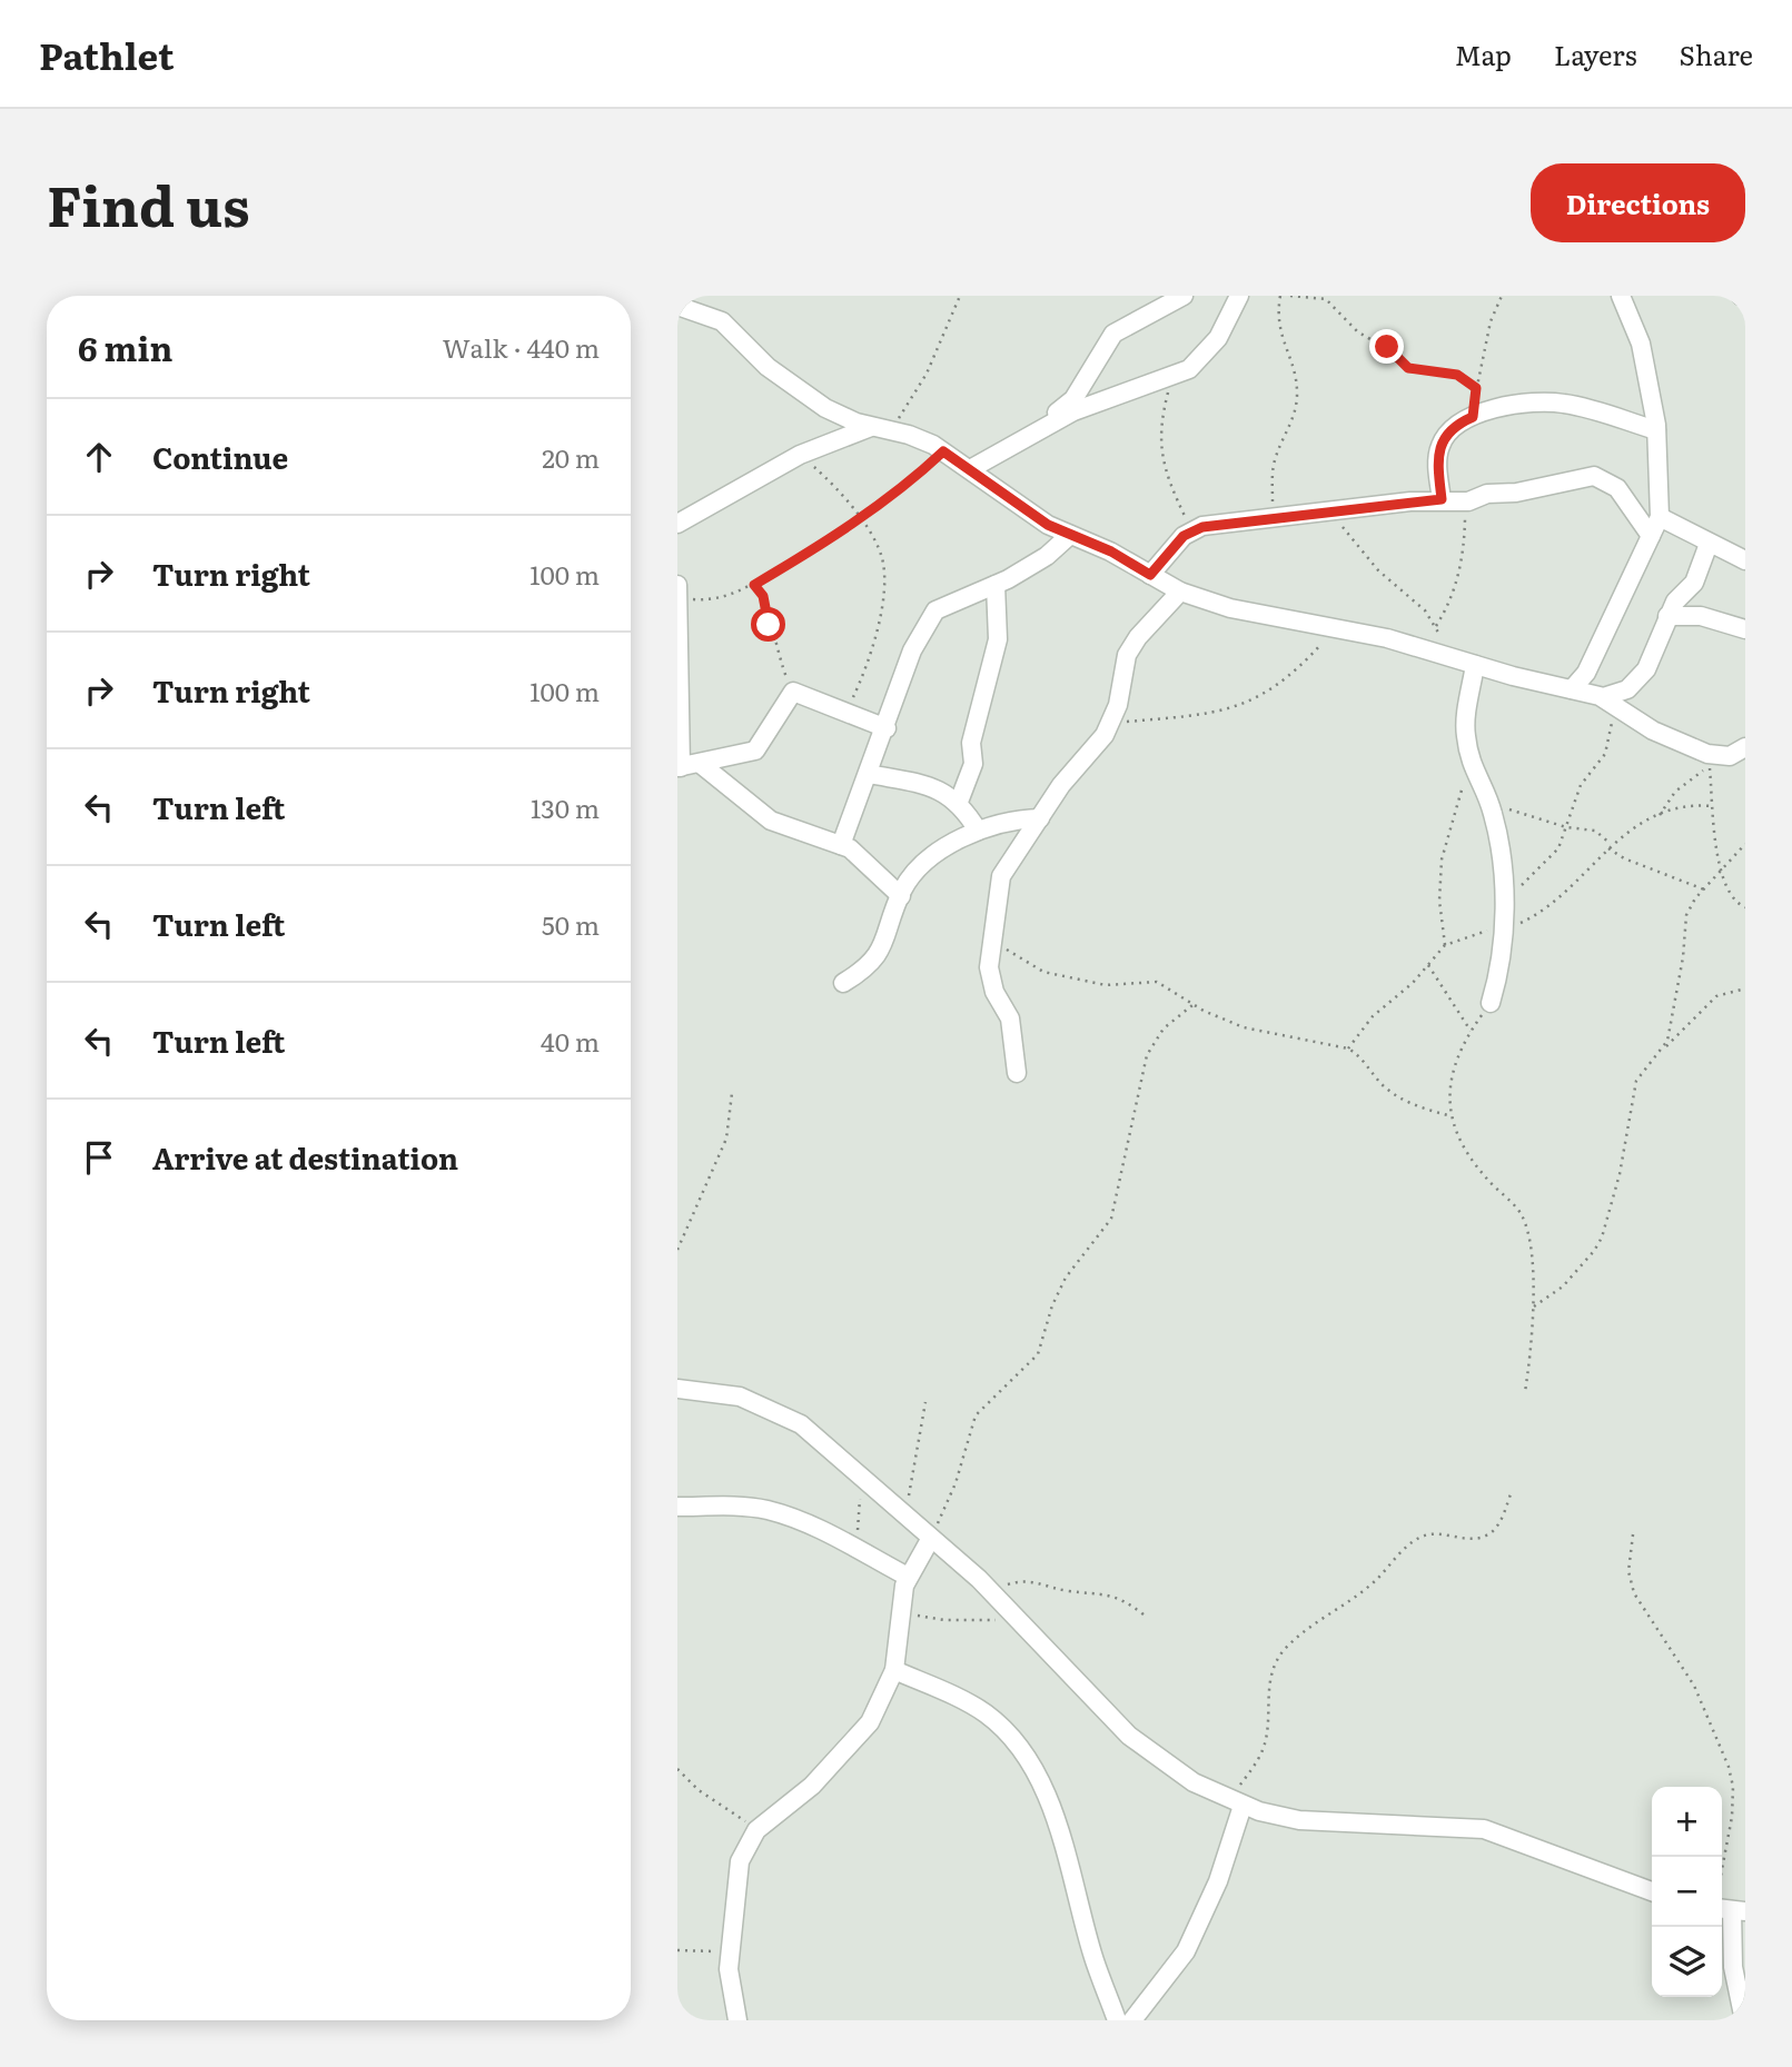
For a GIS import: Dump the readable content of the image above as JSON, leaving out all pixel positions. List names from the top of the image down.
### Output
{
  "page": {
    "header": "Pathlet",
    "nav": ["Map", "Layers", "Share"],
    "title": "Find us",
    "buttons": "Directions",
    "heading": ["6 min", "Walk · 440 m"],
    "list": [
      ["Continue", "20 m"],
      ["Turn right", "100 m"],
      ["Turn right", "100 m"],
      ["Turn left", "130 m"],
      ["Turn left", "50 m"],
      ["Turn left", "40 m"],
      "Arrive at destination"
    ],
    "map_buttons": ["+", "−"]
  }
}
